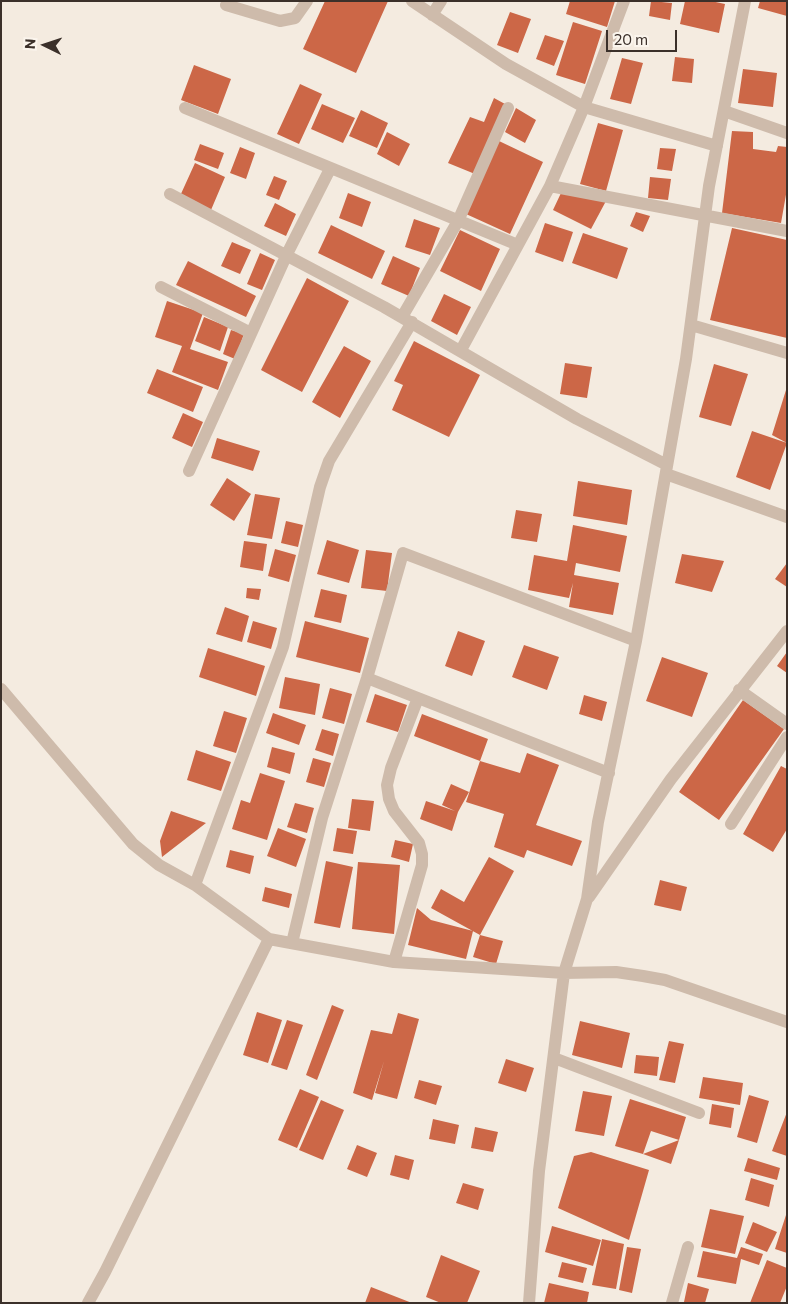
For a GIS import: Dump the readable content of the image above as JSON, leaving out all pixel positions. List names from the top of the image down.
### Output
{
  "scale_bar": "20 m",
  "north": "left"
}
